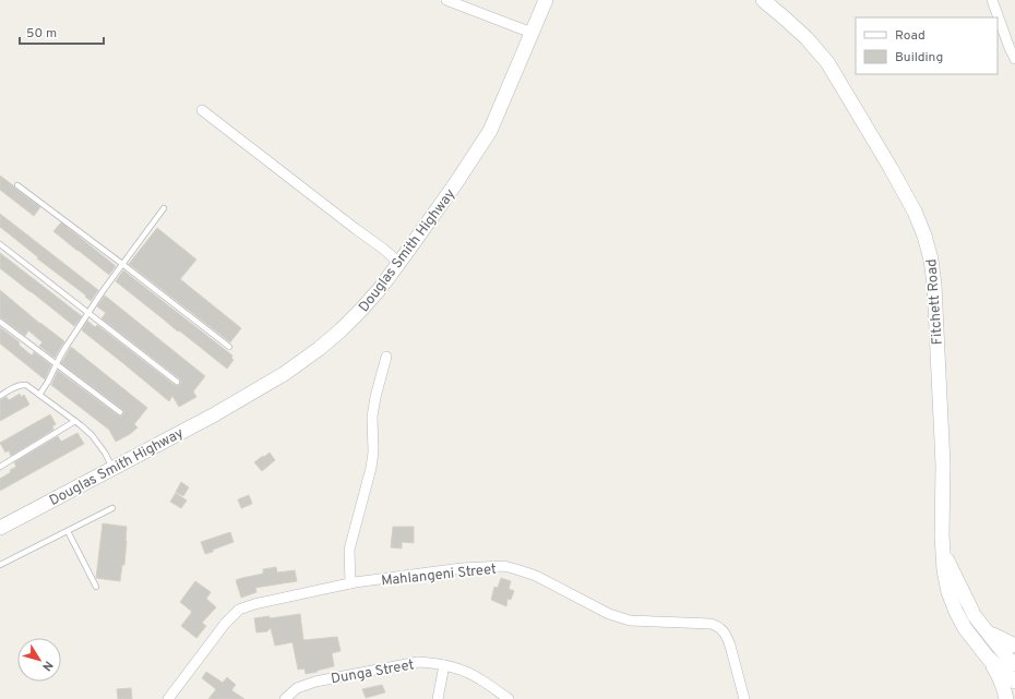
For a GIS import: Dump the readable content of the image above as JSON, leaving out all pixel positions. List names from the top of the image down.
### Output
{
  "streets": {
    "street": [
      "Douglas Smith Highway",
      "Fitchett Road",
      "Mahlangeni Street",
      "Dunga Street"
    ]
  },
  "legend": ["Road", "Building"],
  "scale_bar": "50 m",
  "north": "bottom right"
}
